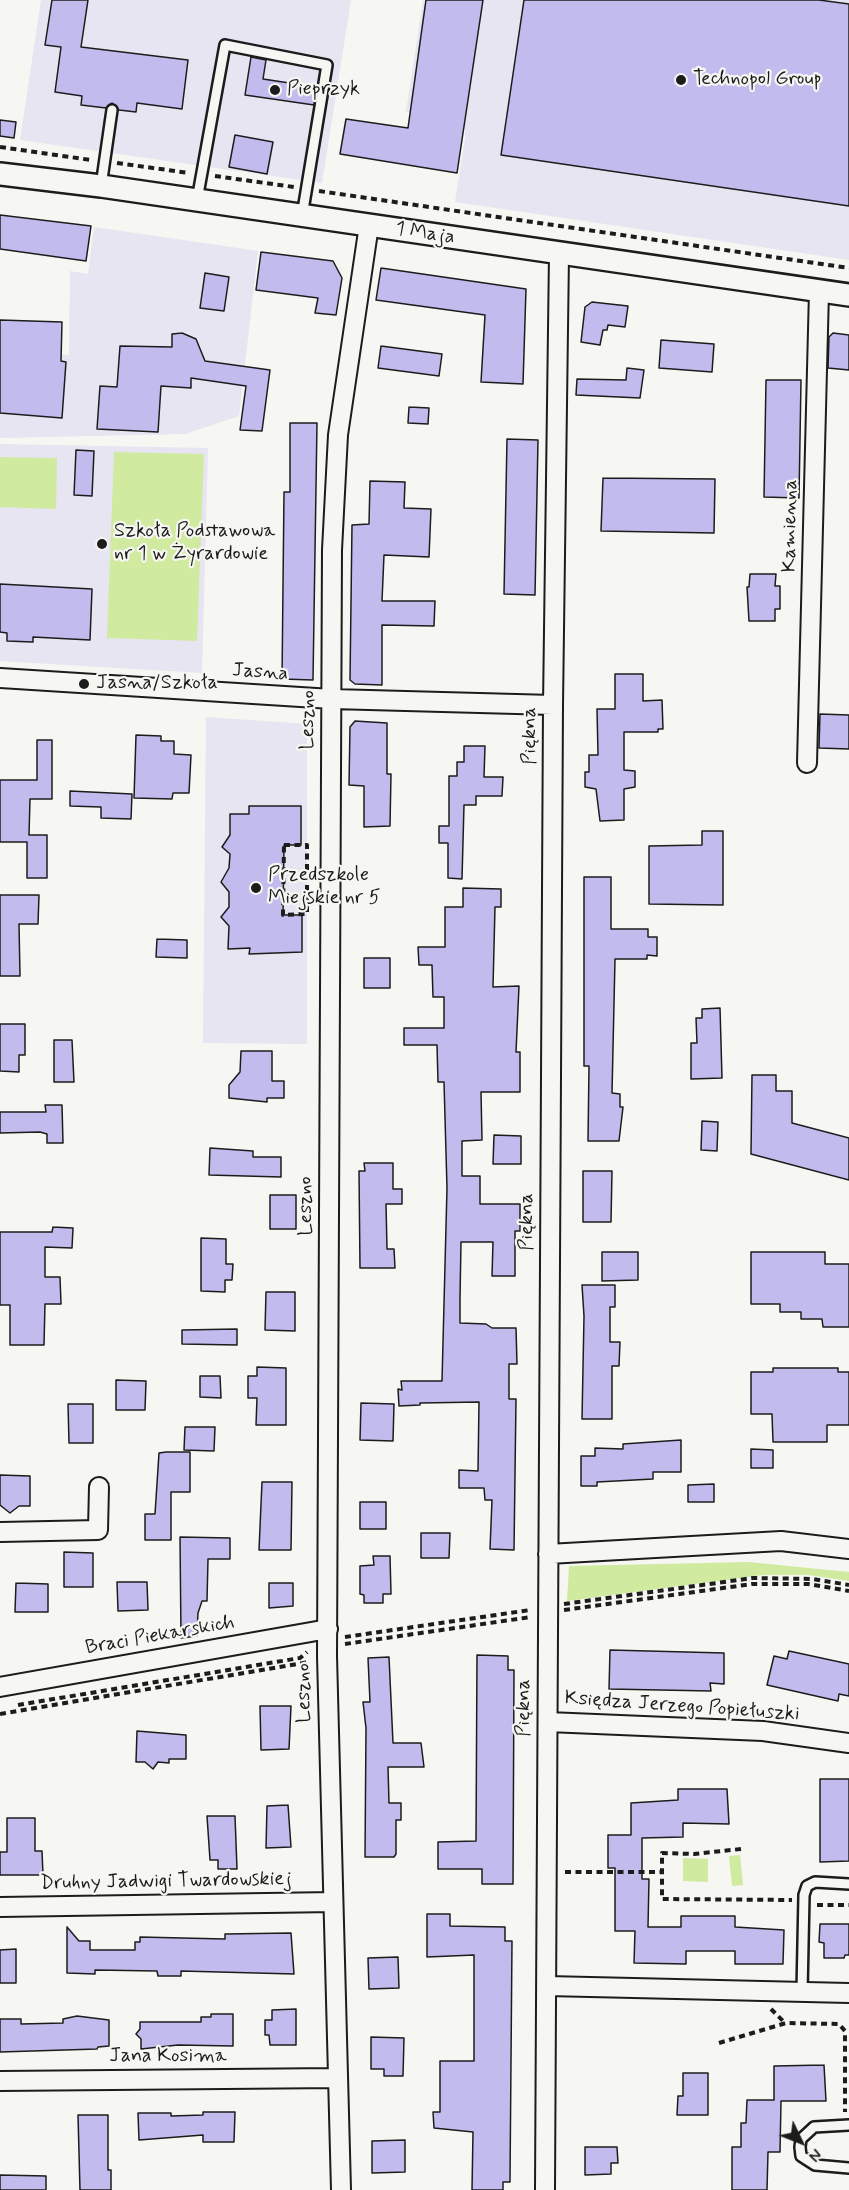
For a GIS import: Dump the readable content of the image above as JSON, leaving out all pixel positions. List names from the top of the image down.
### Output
{
  "streets": {
    "street": [
      "1 Maja",
      "Kamienna",
      "Jasna",
      "Leszno",
      "Piękna",
      "Braci Piekarskich",
      "Księdza Jerzego Popiełuszki",
      "Druhny Jadwigi Twardowskiej",
      "Jana Kosima"
    ]
  },
  "crossings": [
    ["1 Maja", "Kamienna"],
    ["1 Maja", "Leszno"],
    ["1 Maja", "Piękna"],
    ["Jasna", "Leszno"],
    ["Jasna", "Piękna"],
    ["Leszno", "Braci Piekarskich"],
    ["Leszno", "Druhny Jadwigi Twardowskiej"],
    ["Leszno", "Jana Kosima"],
    ["Piękna", "Księdza Jerzego Popiełuszki"]
  ],
  "places": [
    "Technopol Group",
    "Pieprzyk",
    "Szkoła Podstawowa nr 1 w Żyrardowie",
    "Jasna/Szkoła",
    "Przedszkole Miejskie nr 5"
  ],
  "north": "bottom right"
}
